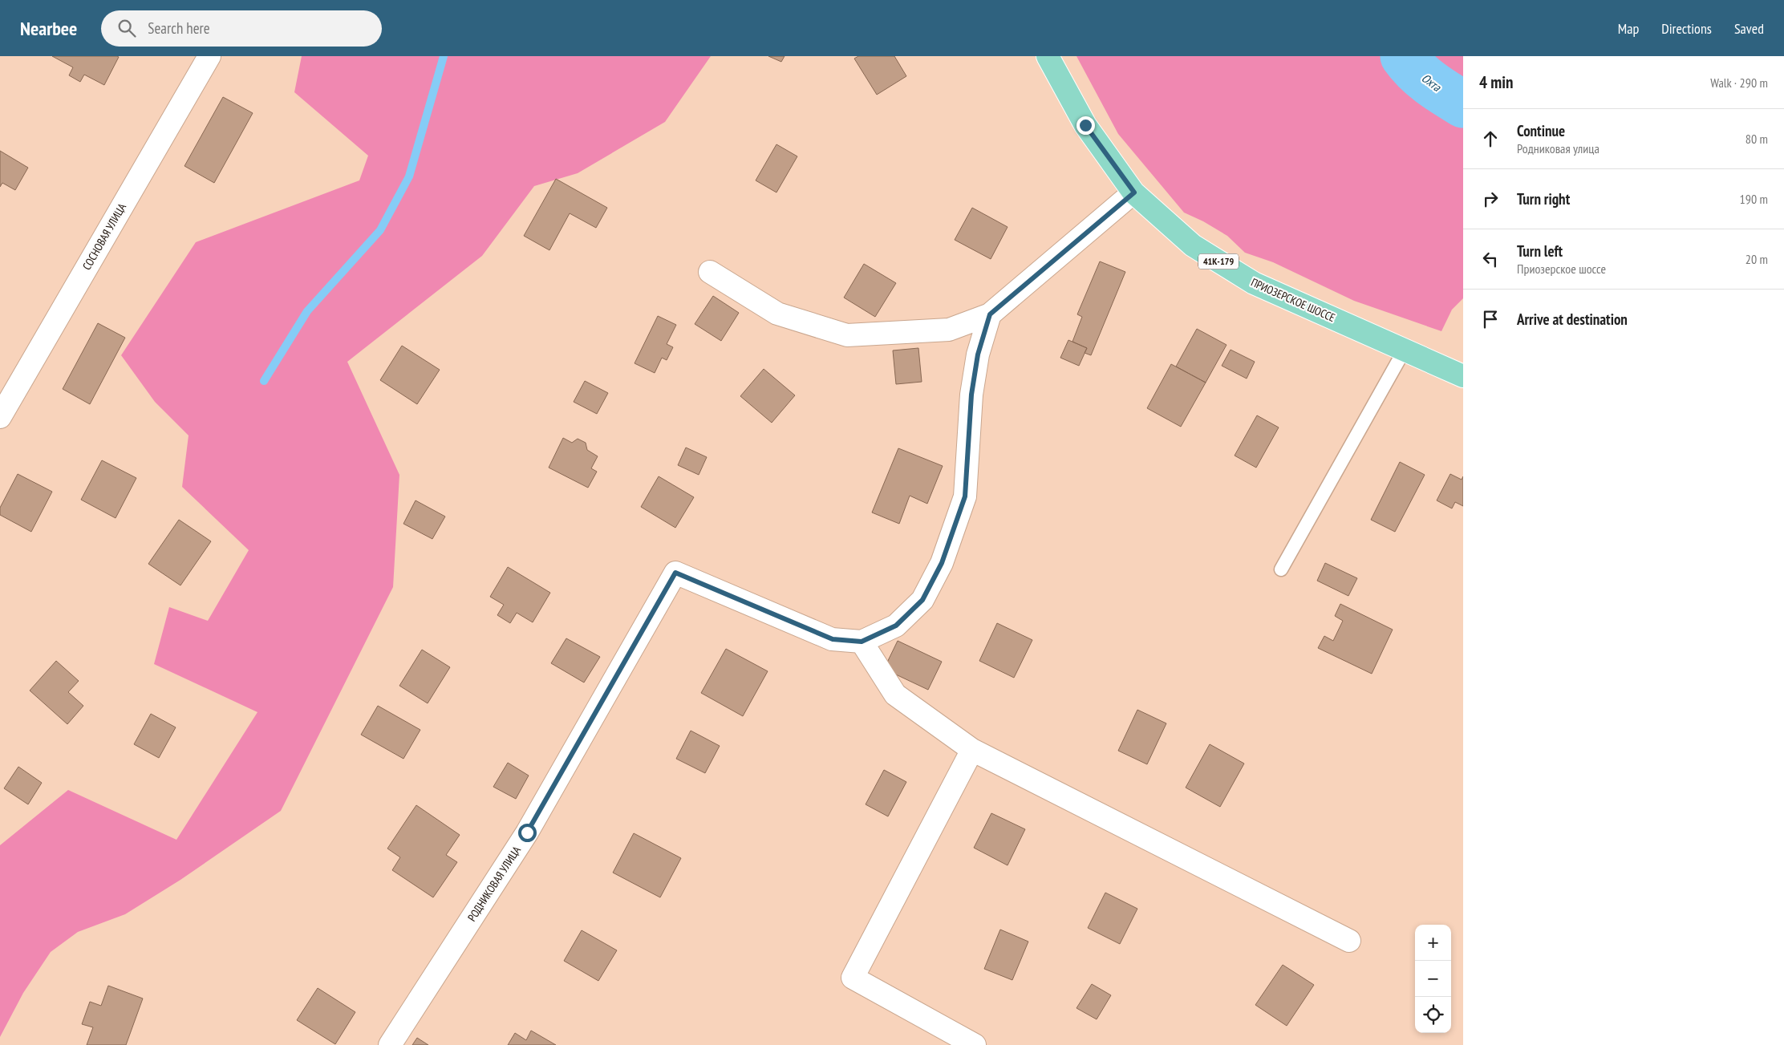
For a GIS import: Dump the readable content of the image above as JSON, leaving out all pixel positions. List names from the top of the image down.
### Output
{
  "streets": {
    "main road": ["41К-179", "ПРИОЗЕРСКОЕ ШОССЕ"],
    "street": ["СОСНОВАЯ УЛИЦА", "РОДНИКОВАЯ УЛИЦА"]
  },
  "water": ["Охта"],
  "page": {
    "header": "Nearbee",
    "search": "Search here",
    "nav": ["Map", "Directions", "Saved"],
    "heading": ["4 min", "Walk · 290 m"],
    "list": [
      ["Continue", "Родниковая улица", "80 m"],
      ["Turn right", "190 m"],
      ["Turn left", "Приозерское шоссе", "20 m"],
      "Arrive at destination"
    ],
    "map_buttons": ["+", "−"]
  }
}
